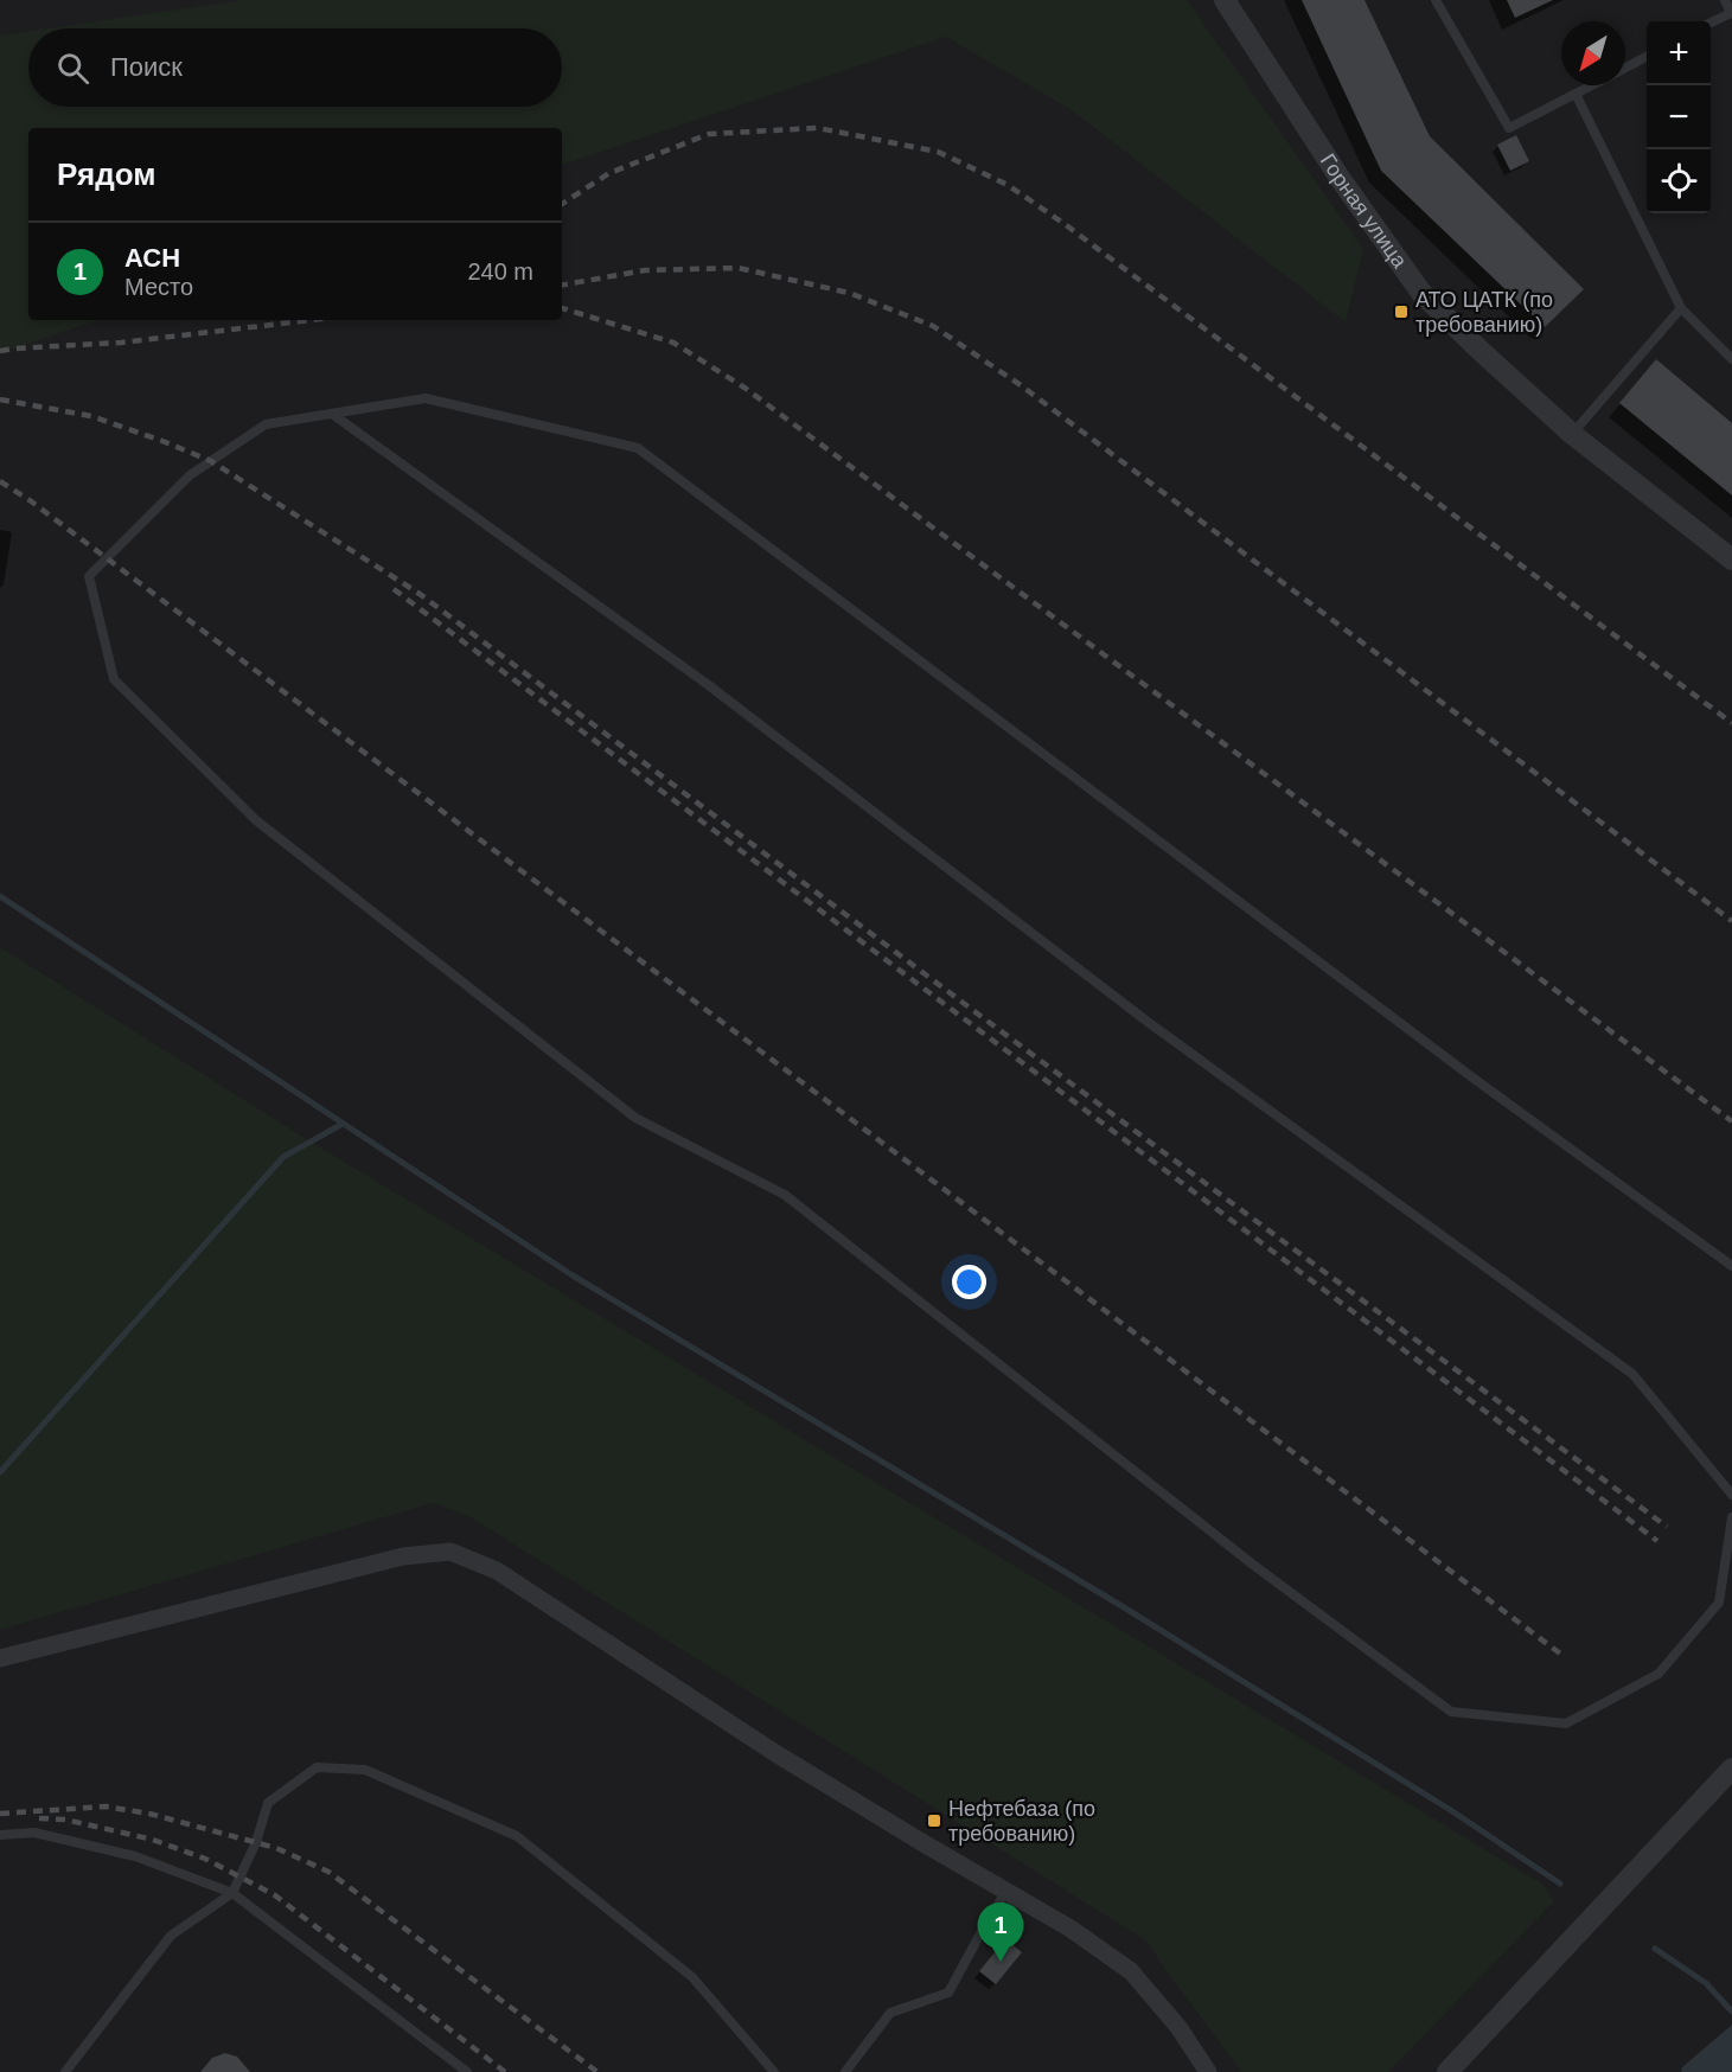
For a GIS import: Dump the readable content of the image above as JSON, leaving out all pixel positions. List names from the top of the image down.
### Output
{
  "streets": {
    "street": ["Горная улица"]
  },
  "places": {
    "transit": ["АТО ЦАТК (по требованию)", "Нефтебаза (по требованию)"]
  },
  "north": "bottom left",
  "page": {
    "map_buttons": ["+", "−"],
    "search": "Поиск",
    "heading": "Рядом",
    "list": [
      {
        "mark": "1",
        "name": "АСН",
        "note": "Место",
        "value": "240 m"
      }
    ],
    "pins": "1"
  }
}
